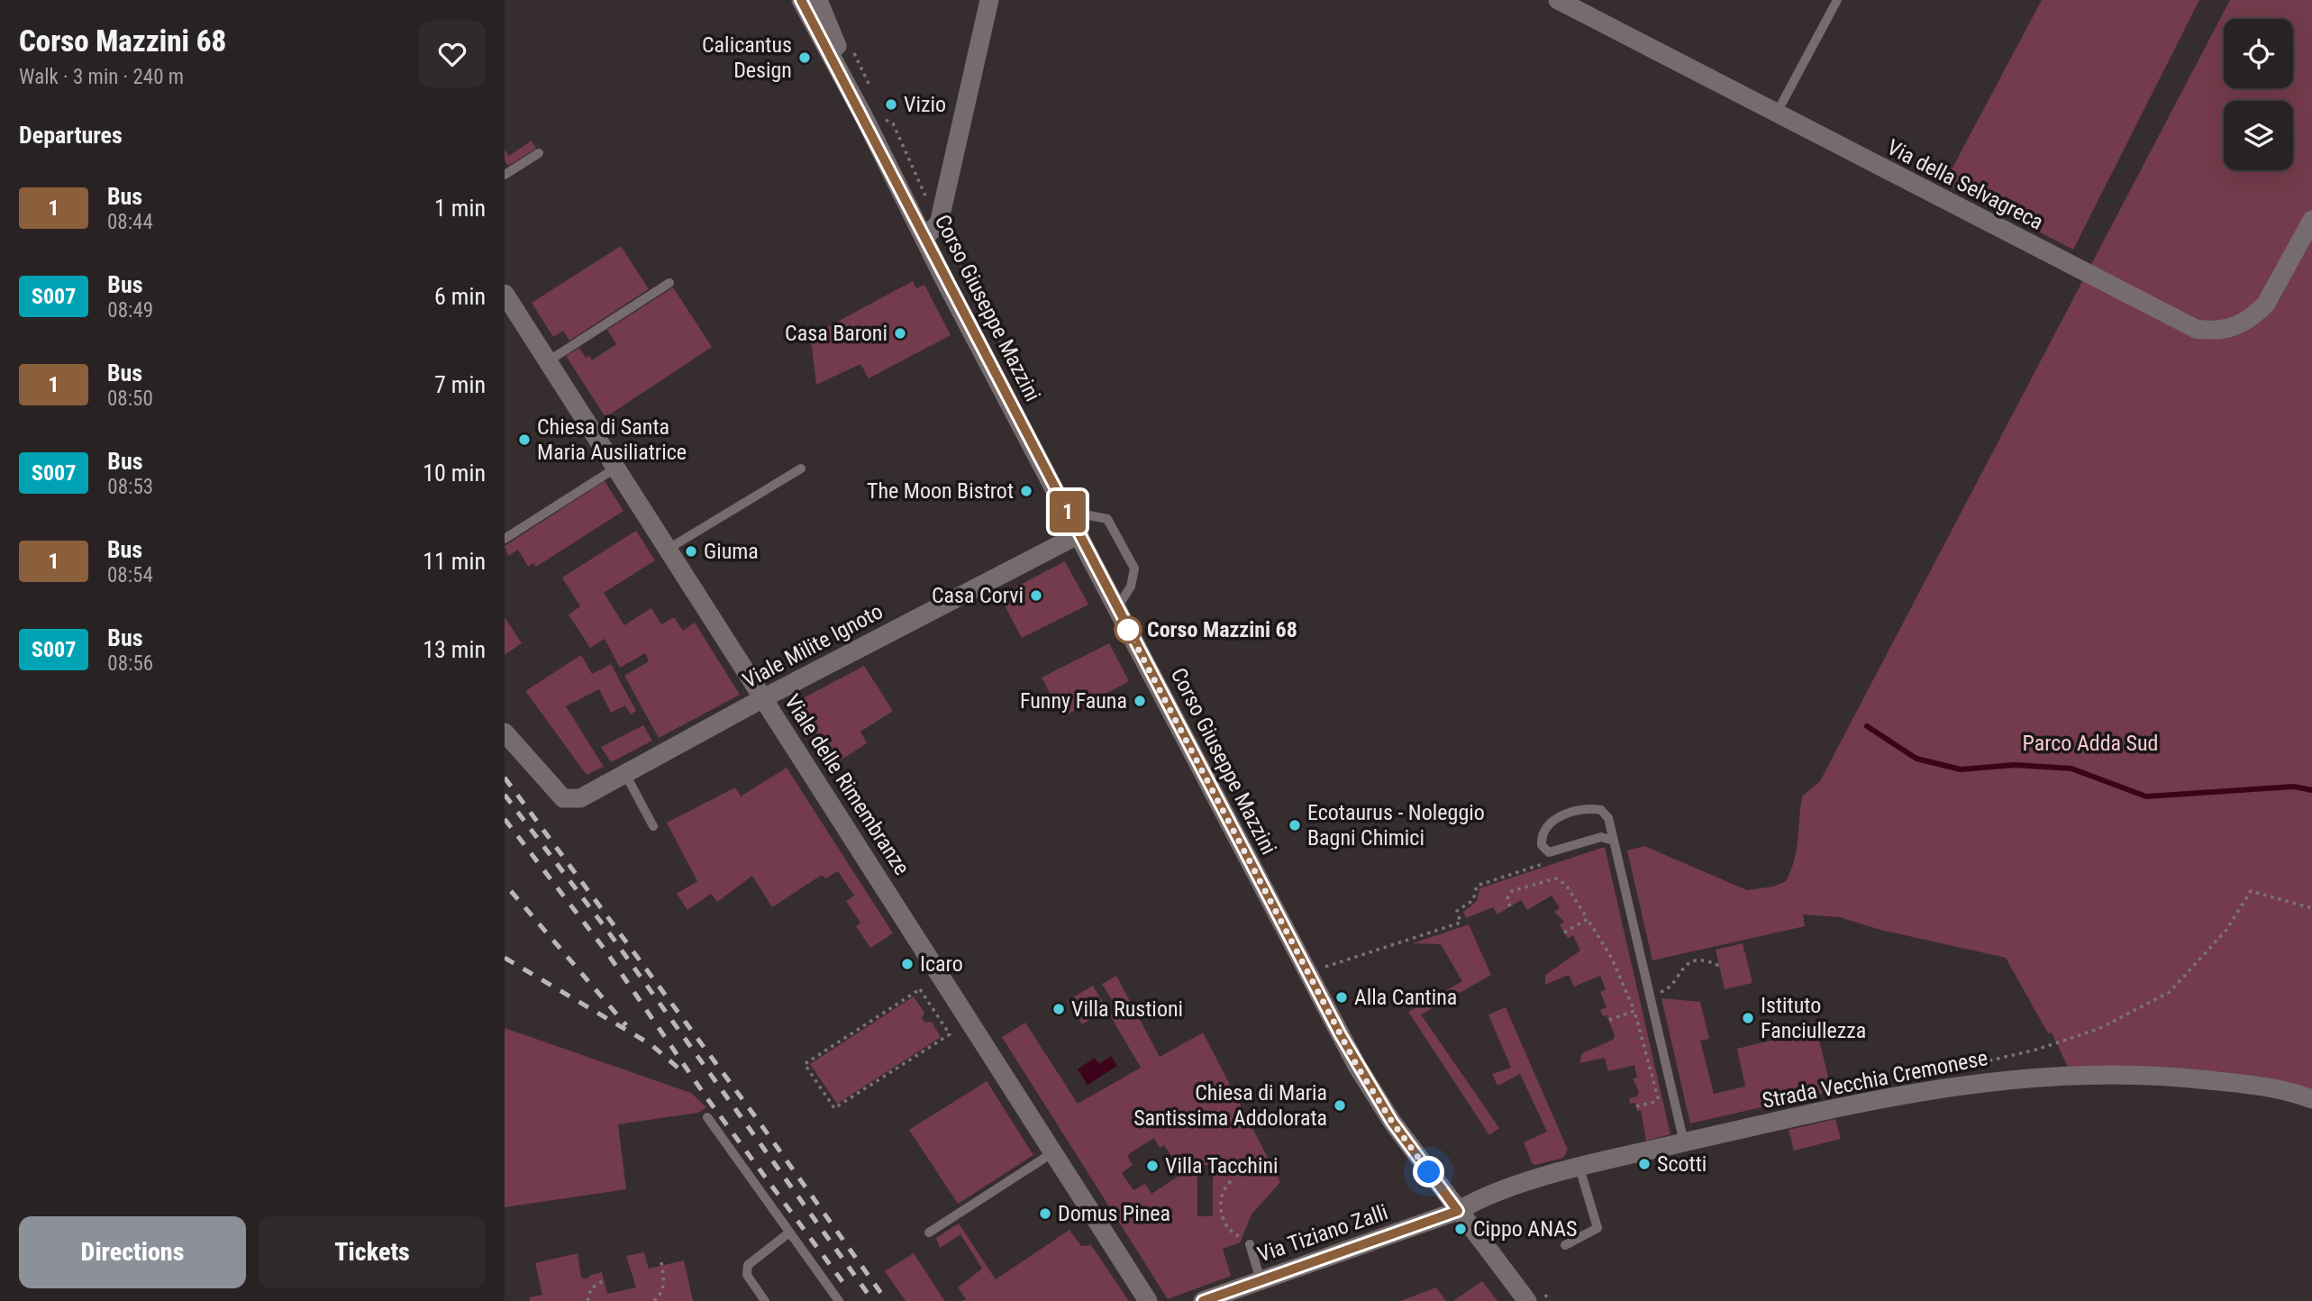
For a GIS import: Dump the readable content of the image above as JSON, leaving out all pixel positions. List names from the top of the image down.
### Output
{
  "streets": {
    "street": [
      "Via della Selvagreca",
      "Corso Giuseppe Mazzini",
      "Viale Milite Ignoto",
      "Viale delle Rimembranze",
      "Strada Vecchia Cremonese",
      "Via Tiziano Zalli"
    ]
  },
  "crossings": [
    ["Corso Giuseppe Mazzini", "Viale Milite Ignoto"],
    ["Corso Giuseppe Mazzini", "Strada Vecchia Cremonese"],
    ["Corso Giuseppe Mazzini", "Via Tiziano Zalli"],
    ["Viale Milite Ignoto", "Viale delle Rimembranze"],
    ["Strada Vecchia Cremonese", "Via Tiziano Zalli"]
  ],
  "parks": ["Parco Adda Sud"],
  "places": [
    "Calicantus Design",
    "Vizio",
    "Casa Baroni",
    "Chiesa di Santa Maria Ausiliatrice",
    "The Moon Bistrot",
    "Giuma",
    "Casa Corvi",
    "Corso Mazzini 68",
    "Funny Fauna",
    "Ecotaurus - Noleggio Bagni Chimici",
    "Icaro",
    "Alla Cantina",
    "Villa Rustioni",
    "Istituto Fanciullezza",
    "Chiesa di Maria Santissima Addolorata",
    "Scotti",
    "Villa Tacchini",
    "Domus Pinea",
    "Cippo ANAS"
  ],
  "lines": ["bus line 1"],
  "page": {
    "heading": [
      ["Corso Mazzini 68", "Walk · 3 min · 240 m"],
      "Departures"
    ],
    "on_map": "1",
    "list": [
      {
        "mark": "1",
        "name": "Bus",
        "note": "08:44",
        "value": "1 min"
      },
      {
        "mark": "S007",
        "name": "Bus",
        "note": "08:49",
        "value": "6 min"
      },
      {
        "mark": "1",
        "name": "Bus",
        "note": "08:50",
        "value": "7 min"
      },
      {
        "mark": "S007",
        "name": "Bus",
        "note": "08:53",
        "value": "10 min"
      },
      {
        "mark": "1",
        "name": "Bus",
        "note": "08:54",
        "value": "11 min"
      },
      {
        "mark": "S007",
        "name": "Bus",
        "note": "08:56",
        "value": "13 min"
      }
    ],
    "buttons": ["Directions", "Tickets"]
  }
}
